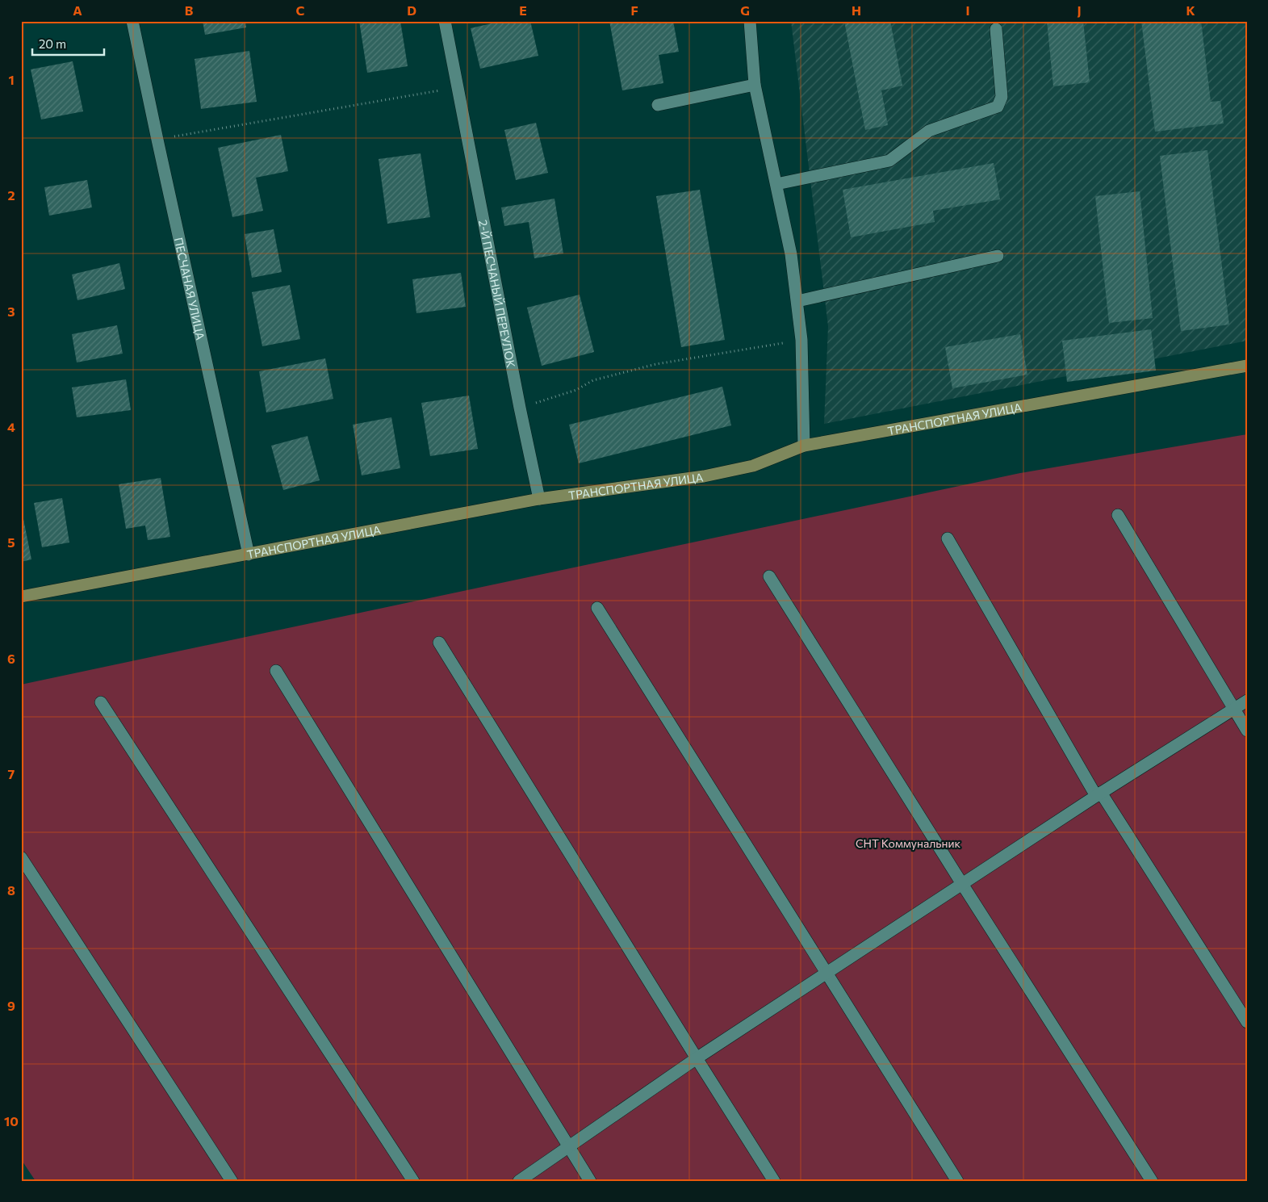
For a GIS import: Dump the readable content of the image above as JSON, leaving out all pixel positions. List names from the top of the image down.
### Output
{
  "streets": {
    "street": ["ПЕСЧАНАЯ УЛИЦА", "2-Й ПЕСЧАНЫЙ ПЕРЕУЛОК", "ТРАНСПОРТНАЯ УЛИЦА"]
  },
  "crossings": [
    ["ПЕСЧАНАЯ УЛИЦА", "ТРАНСПОРТНАЯ УЛИЦА"],
    ["2-Й ПЕСЧАНЫЙ ПЕРЕУЛОК", "ТРАНСПОРТНАЯ УЛИЦА"]
  ],
  "parks": ["СНТ Коммунальник"],
  "scale_bar": "20 m",
  "grid": {
    "columns": [
      "A",
      "B",
      "C",
      "D",
      "E",
      "F",
      "G",
      "H",
      "I",
      "J",
      "K"
    ],
    "rows": [
      "1",
      "2",
      "3",
      "4",
      "5",
      "6",
      "7",
      "8",
      "9",
      "10"
    ]
  }
}
